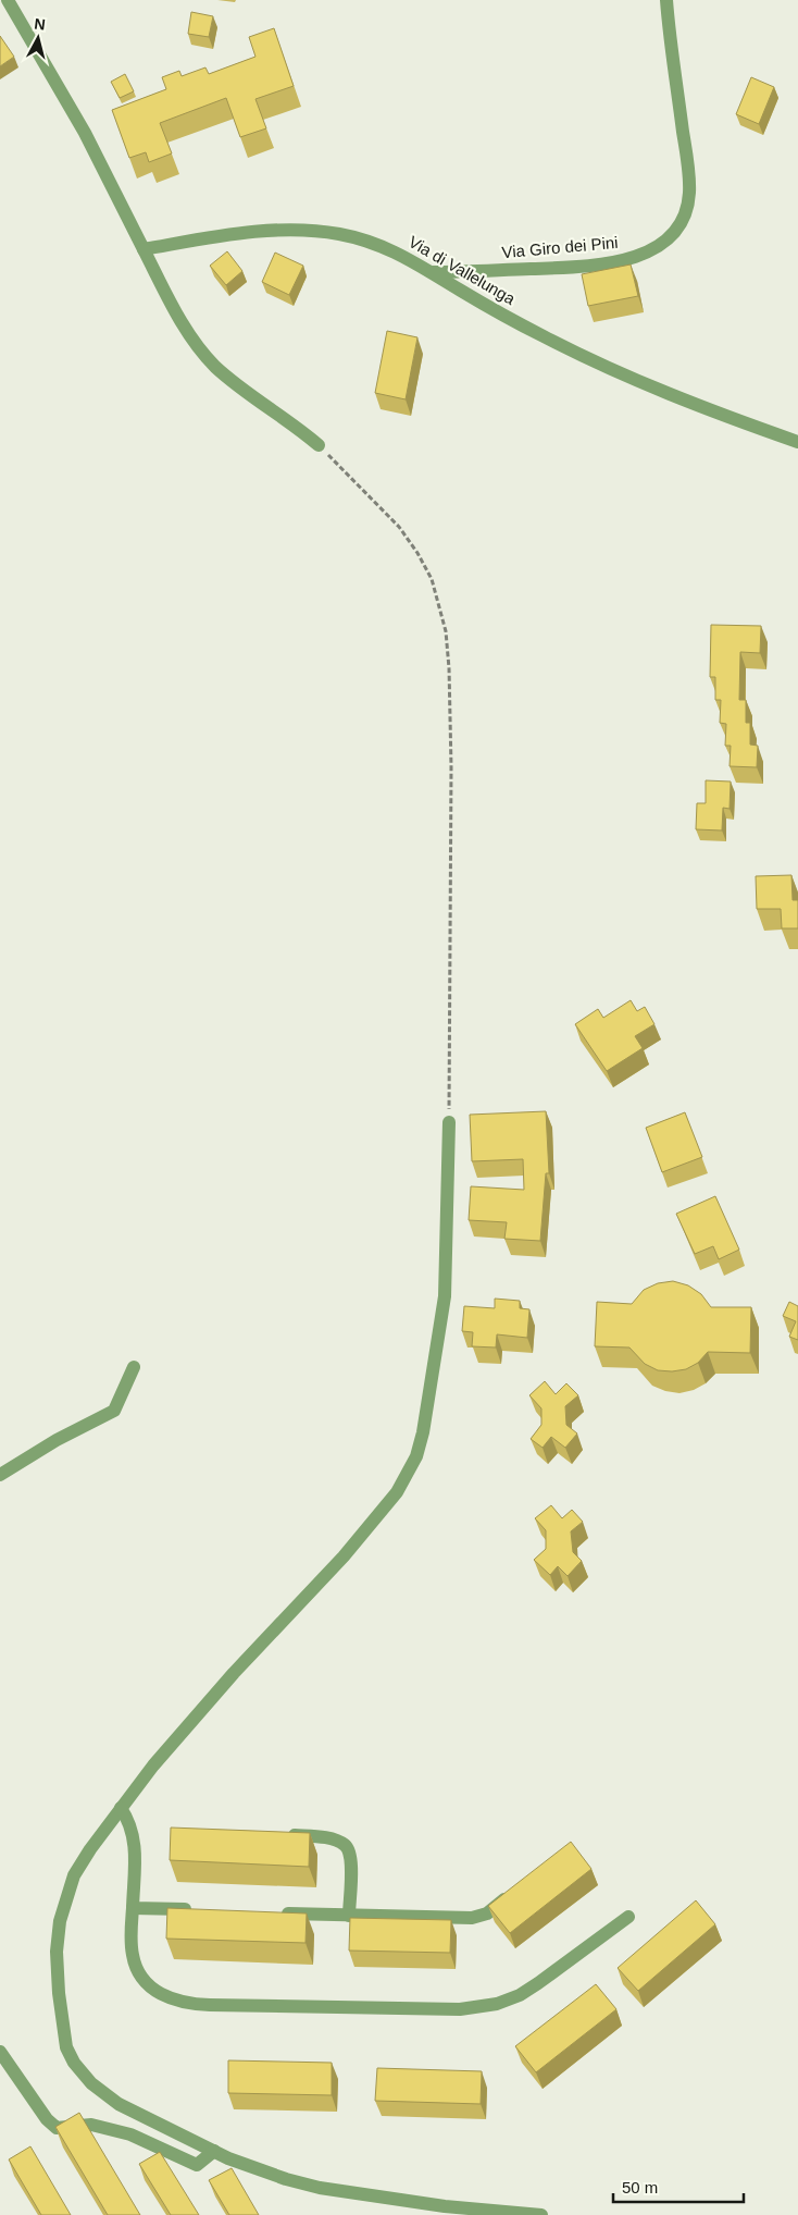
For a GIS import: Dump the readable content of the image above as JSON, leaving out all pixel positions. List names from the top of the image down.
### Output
{
  "streets": {
    "street": ["Via Giro dei Pini", "Via di Vallelunga"]
  },
  "crossings": [
    ["Via Giro dei Pini", "Via di Vallelunga"]
  ],
  "scale_bar": "50 m",
  "north": "top"
}
